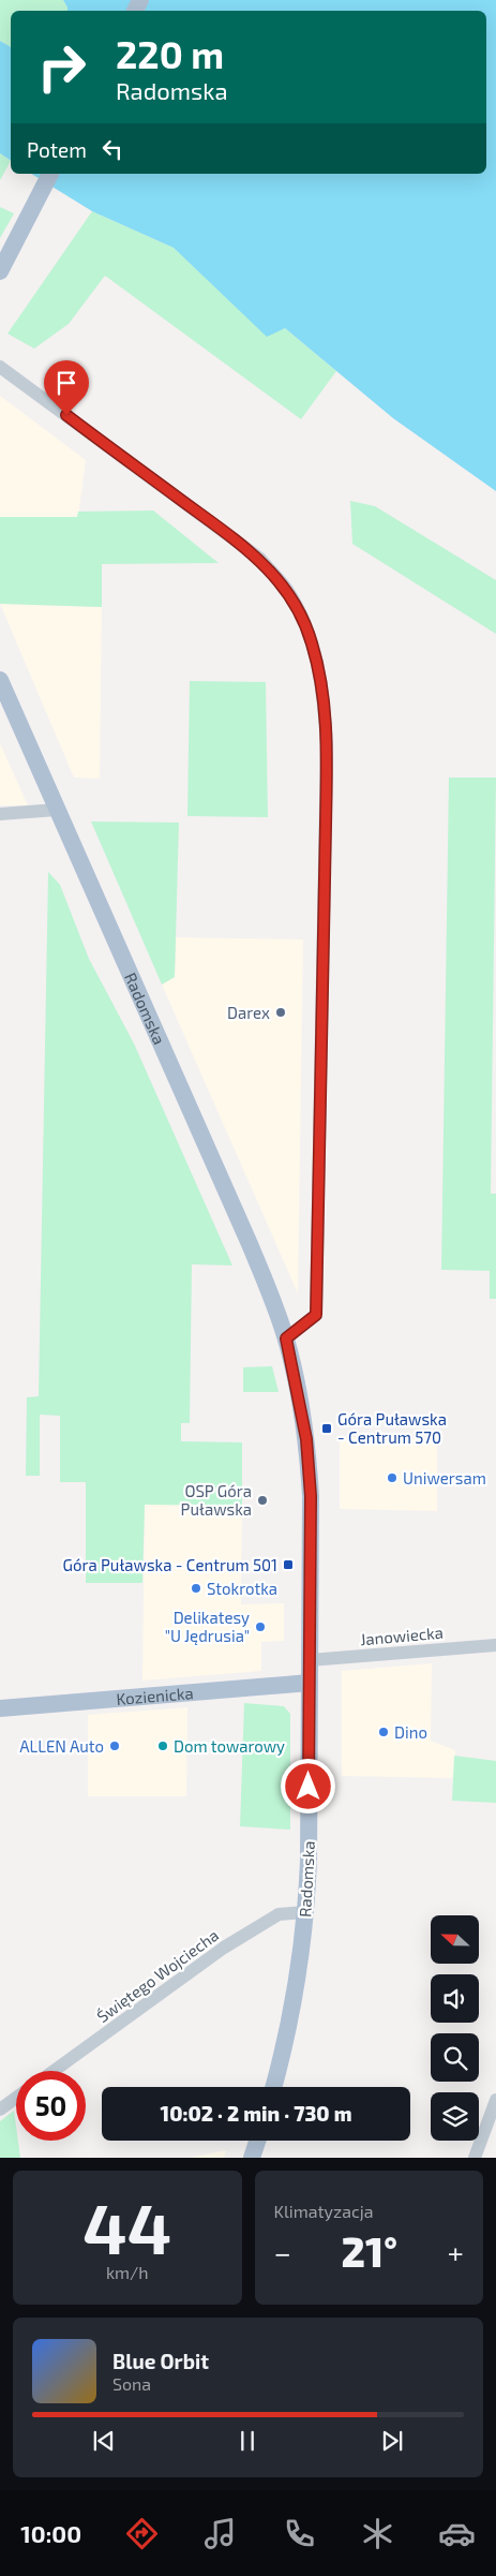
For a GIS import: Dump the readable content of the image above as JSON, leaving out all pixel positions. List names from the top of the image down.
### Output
{
  "streets": {
    "main road": ["Radomska", "Kozienicka"],
    "street": ["Janowiecka", "Świętego Wojciecha"]
  },
  "crossings": [
    ["Radomska", "Janowiecka"],
    ["Radomska", "Kozienicka"],
    ["Radomska", "Świętego Wojciecha"]
  ],
  "places": {
    "other": [
      "Darex",
      "Uniwersam",
      "OSP Góra Puławska",
      "Stokrotka",
      "Delikatesy \"U Jędrusia\"",
      "Dino",
      "ALLEN Auto",
      "Dom towarowy"
    ],
    "transit": ["Góra Puławska - Centrum 570", "Góra Puławska - Centrum 501"]
  },
  "north": "left",
  "page": {
    "turn": ["220 m", "Radomska"],
    "then": "Potem",
    "limit": "50",
    "trip": "10:02 · 2 min · 730 m",
    "tile": [
      ["44", "km/h"],
      "Klimatyzacja"
    ],
    "heat": ["−", "21°", "+"],
    "song": ["Blue Orbit", "Sona"],
    "tabs": "10:00"
  }
}
